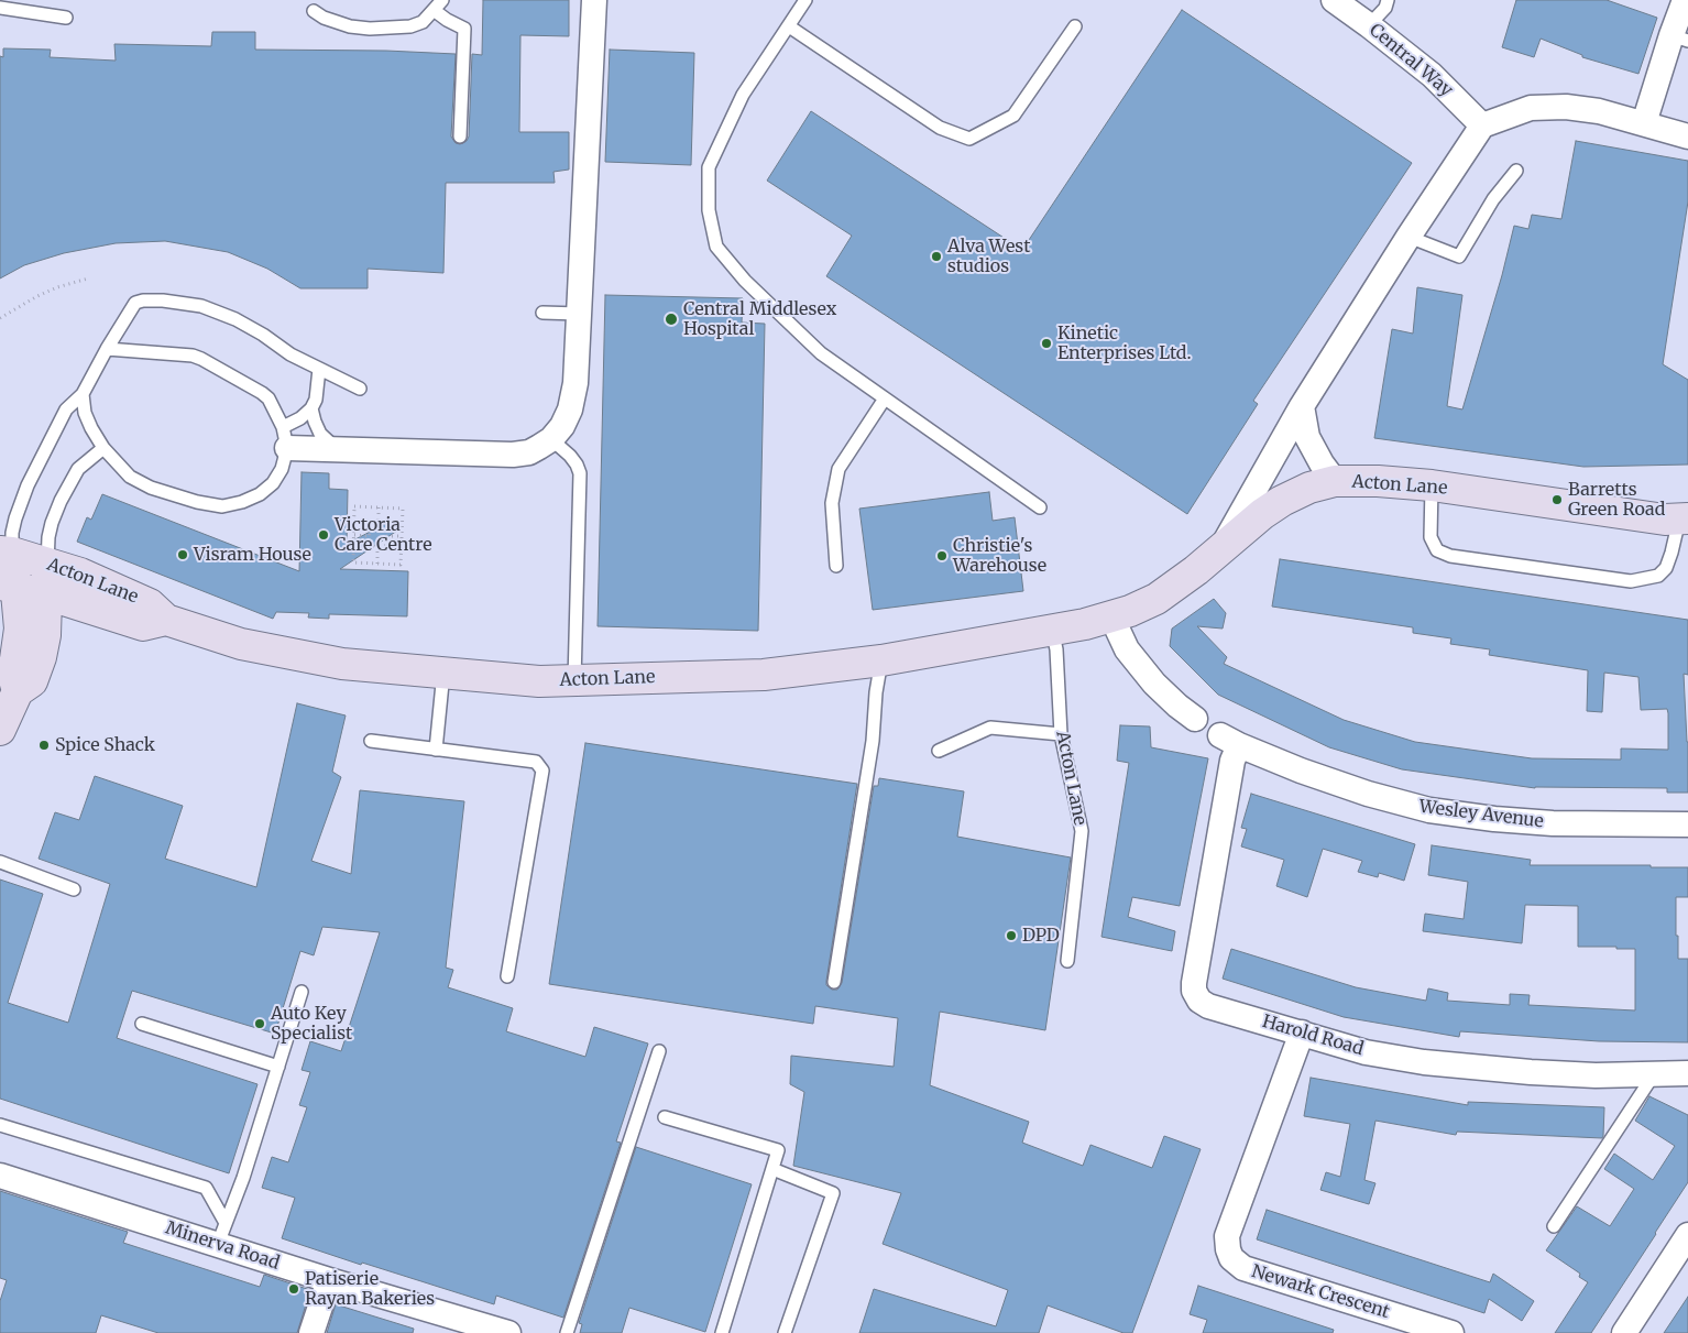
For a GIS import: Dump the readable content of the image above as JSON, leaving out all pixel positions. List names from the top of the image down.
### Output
{
  "streets": {
    "main road": ["Acton Lane"],
    "street": [
      "Central Way",
      "Wesley Avenue",
      "Harold Road",
      "Minerva Road",
      "Newark Crescent"
    ]
  },
  "crossings": [
    ["Wesley Avenue", "Harold Road"],
    ["Harold Road", "Newark Crescent"]
  ],
  "places": [
    "Alva West studios",
    "Central Middlesex Hospital",
    "Kinetic Enterprises Ltd.",
    "Barretts Green Road",
    "Victoria Care Centre",
    "Visram House",
    "Christie's Warehouse",
    "Spice Shack",
    "DPD",
    "Auto Key Specialist",
    "Patiserie Rayan Bakeries"
  ]
}
